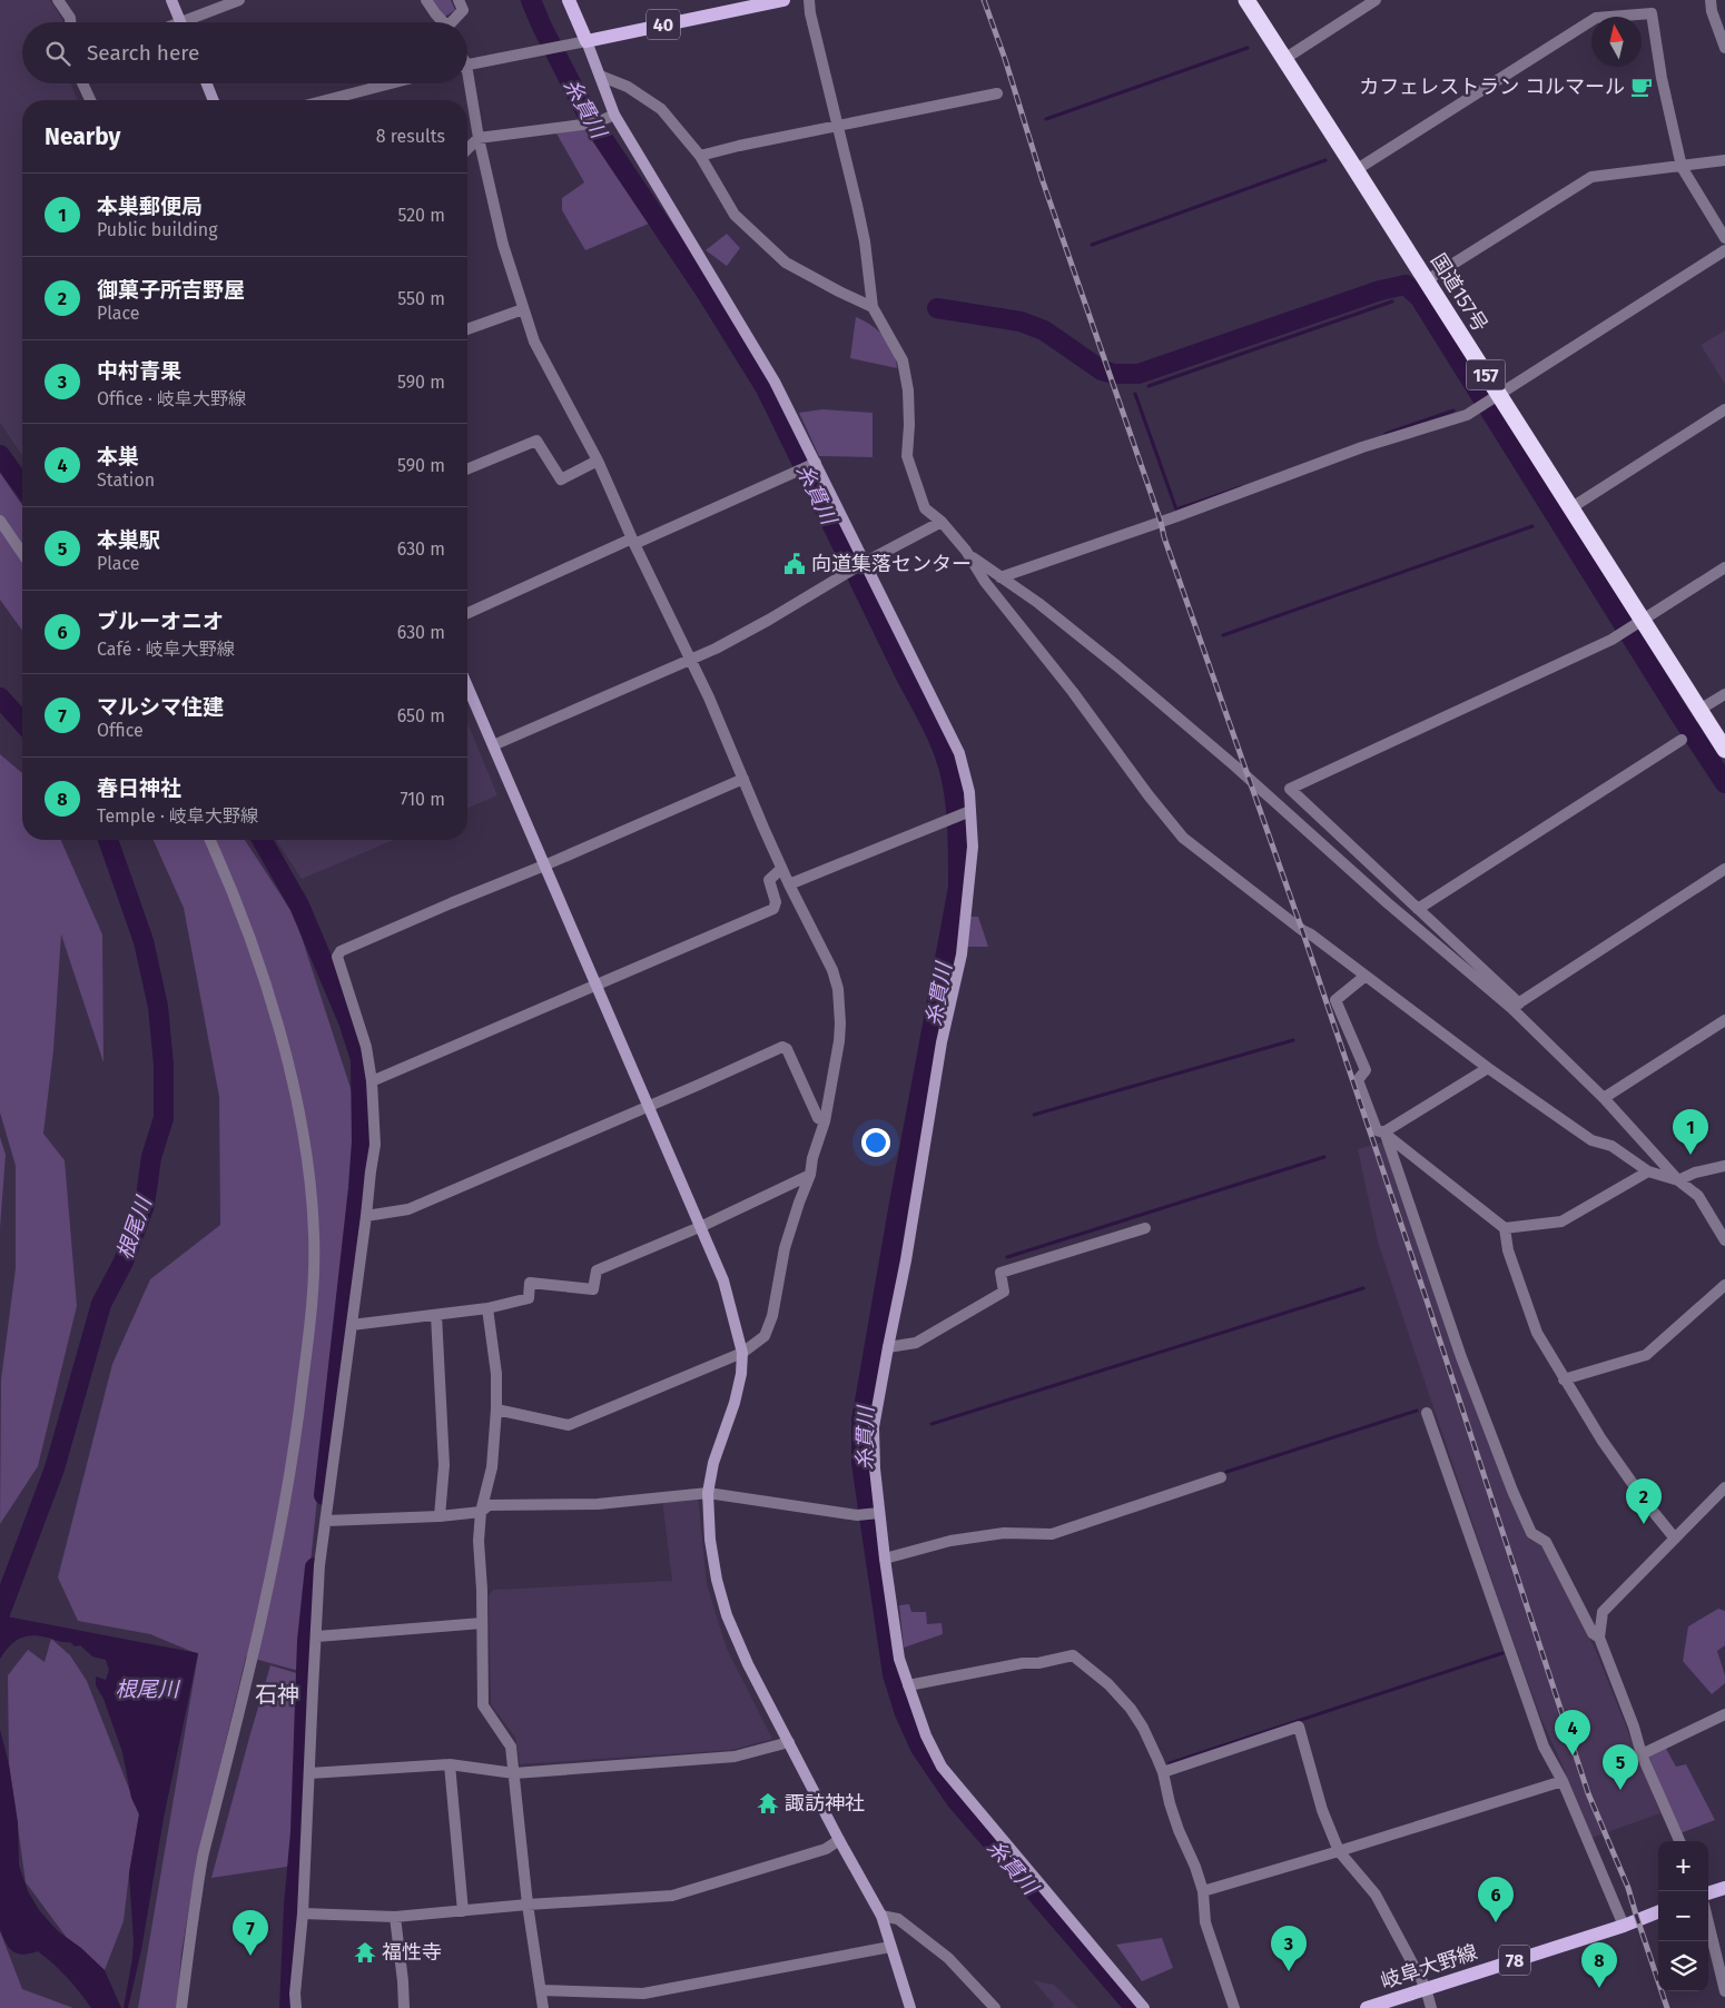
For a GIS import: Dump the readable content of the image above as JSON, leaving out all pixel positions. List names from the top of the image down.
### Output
{
  "streets": {
    "highway": ["国道157号", "157"],
    "main road": ["40", "78", "岐阜大野線"]
  },
  "districts": ["石神"],
  "water": ["糸貫川", "根尾川"],
  "places": {
    "cafe": ["カフェレストラン コルマール"],
    "public building": ["向道集落センター"],
    "temple": ["諏訪神社", "福性寺"]
  },
  "north": "top",
  "page": {
    "search": "Search here",
    "heading": ["Nearby", "8 results"],
    "list": [
      {
        "mark": "1",
        "name": "本巣郵便局",
        "note": "Public building",
        "value": "520 m"
      },
      {
        "mark": "2",
        "name": "御菓子所吉野屋",
        "note": "Place",
        "value": "550 m"
      },
      {
        "mark": "3",
        "name": "中村青果",
        "note": "Office · 岐阜大野線",
        "value": "590 m"
      },
      {
        "mark": "4",
        "name": "本巣",
        "note": "Station",
        "value": "590 m"
      },
      {
        "mark": "5",
        "name": "本巣駅",
        "note": "Place",
        "value": "630 m"
      },
      {
        "mark": "6",
        "name": "ブルーオニオ",
        "note": "Café · 岐阜大野線",
        "value": "630 m"
      },
      {
        "mark": "7",
        "name": "マルシマ住建",
        "note": "Office",
        "value": "650 m"
      },
      {
        "mark": "8",
        "name": "春日神社",
        "note": "Temple · 岐阜大野線",
        "value": "710 m"
      }
    ],
    "pins": [
      "1",
      "2",
      "4",
      "5",
      "6",
      "7",
      "3",
      "8"
    ],
    "map_buttons": ["+", "−"]
  }
}
